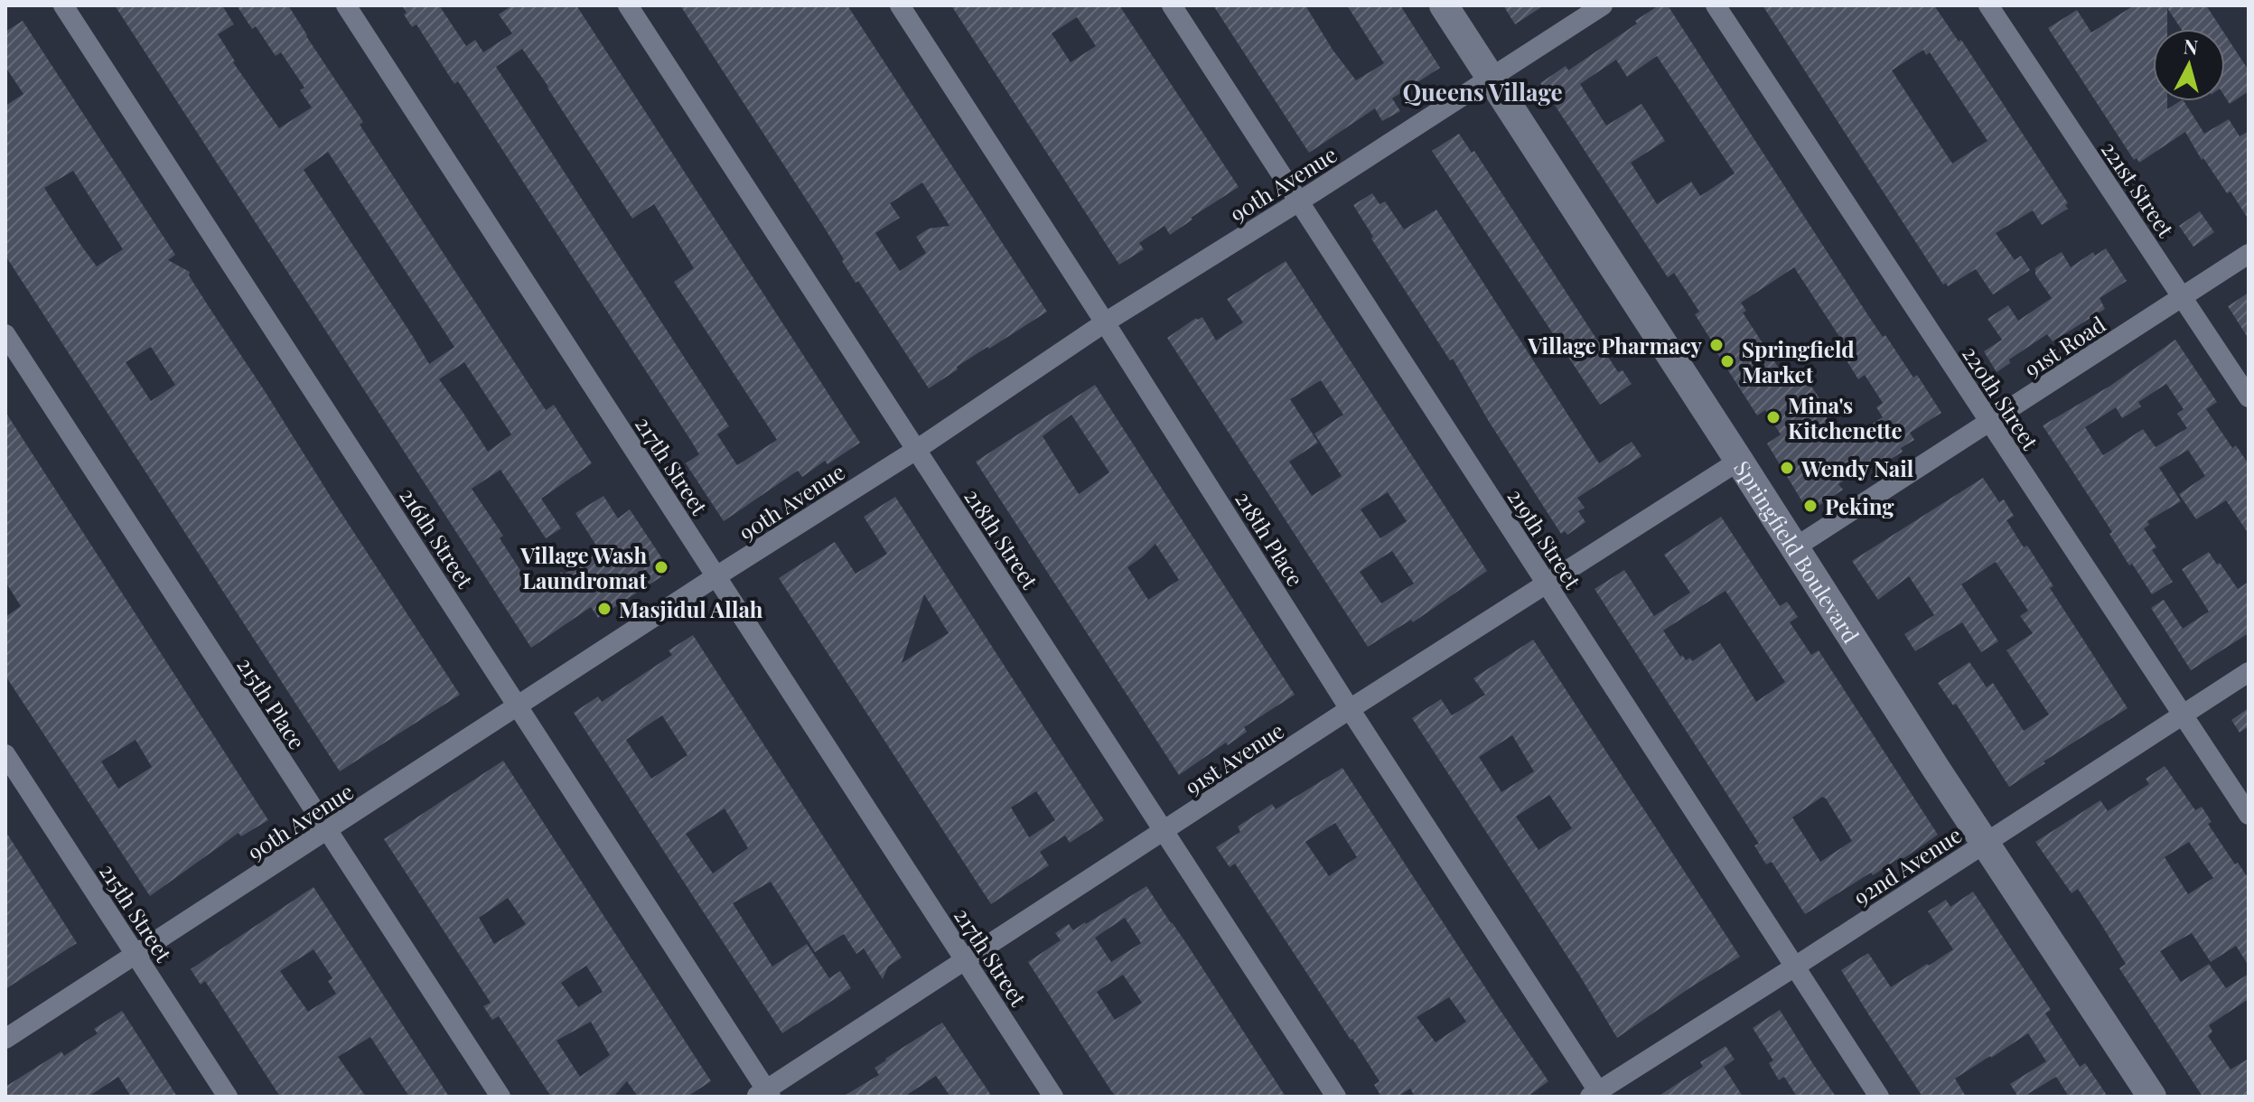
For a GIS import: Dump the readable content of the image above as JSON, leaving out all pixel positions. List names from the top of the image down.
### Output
{
  "streets": {
    "main road": ["Springfield Boulevard"],
    "street": [
      "90th Avenue",
      "221st Street",
      "91st Road",
      "220th Street",
      "217th Street",
      "216th Street",
      "218th Street",
      "218th Place",
      "219th Street",
      "215th Place",
      "91st Avenue",
      "92nd Avenue",
      "215th Street"
    ]
  },
  "crossings": [
    ["90th Avenue", "217th Street"],
    ["90th Avenue", "216th Street"],
    ["90th Avenue", "218th Street"],
    ["90th Avenue", "218th Place"],
    ["90th Avenue", "219th Street"],
    ["90th Avenue", "Springfield Boulevard"],
    ["90th Avenue", "215th Place"],
    ["90th Avenue", "215th Street"],
    ["221st Street", "91st Road"],
    ["91st Road", "220th Street"],
    ["91st Road", "Springfield Boulevard"],
    ["220th Street", "92nd Avenue"],
    ["217th Street", "91st Avenue"],
    ["216th Street", "91st Avenue"],
    ["218th Street", "91st Avenue"],
    ["218th Place", "91st Avenue"],
    ["218th Place", "92nd Avenue"],
    ["219th Street", "91st Avenue"],
    ["219th Street", "92nd Avenue"],
    ["Springfield Boulevard", "91st Avenue"],
    ["Springfield Boulevard", "92nd Avenue"]
  ],
  "districts": ["Queens Village"],
  "places": [
    "Village Pharmacy",
    "Springfield Market",
    "Mina's Kitchenette",
    "Wendy Nail",
    "Peking",
    "Village Wash Laundromat",
    "Masjidul Allah"
  ],
  "north": "top"
}
